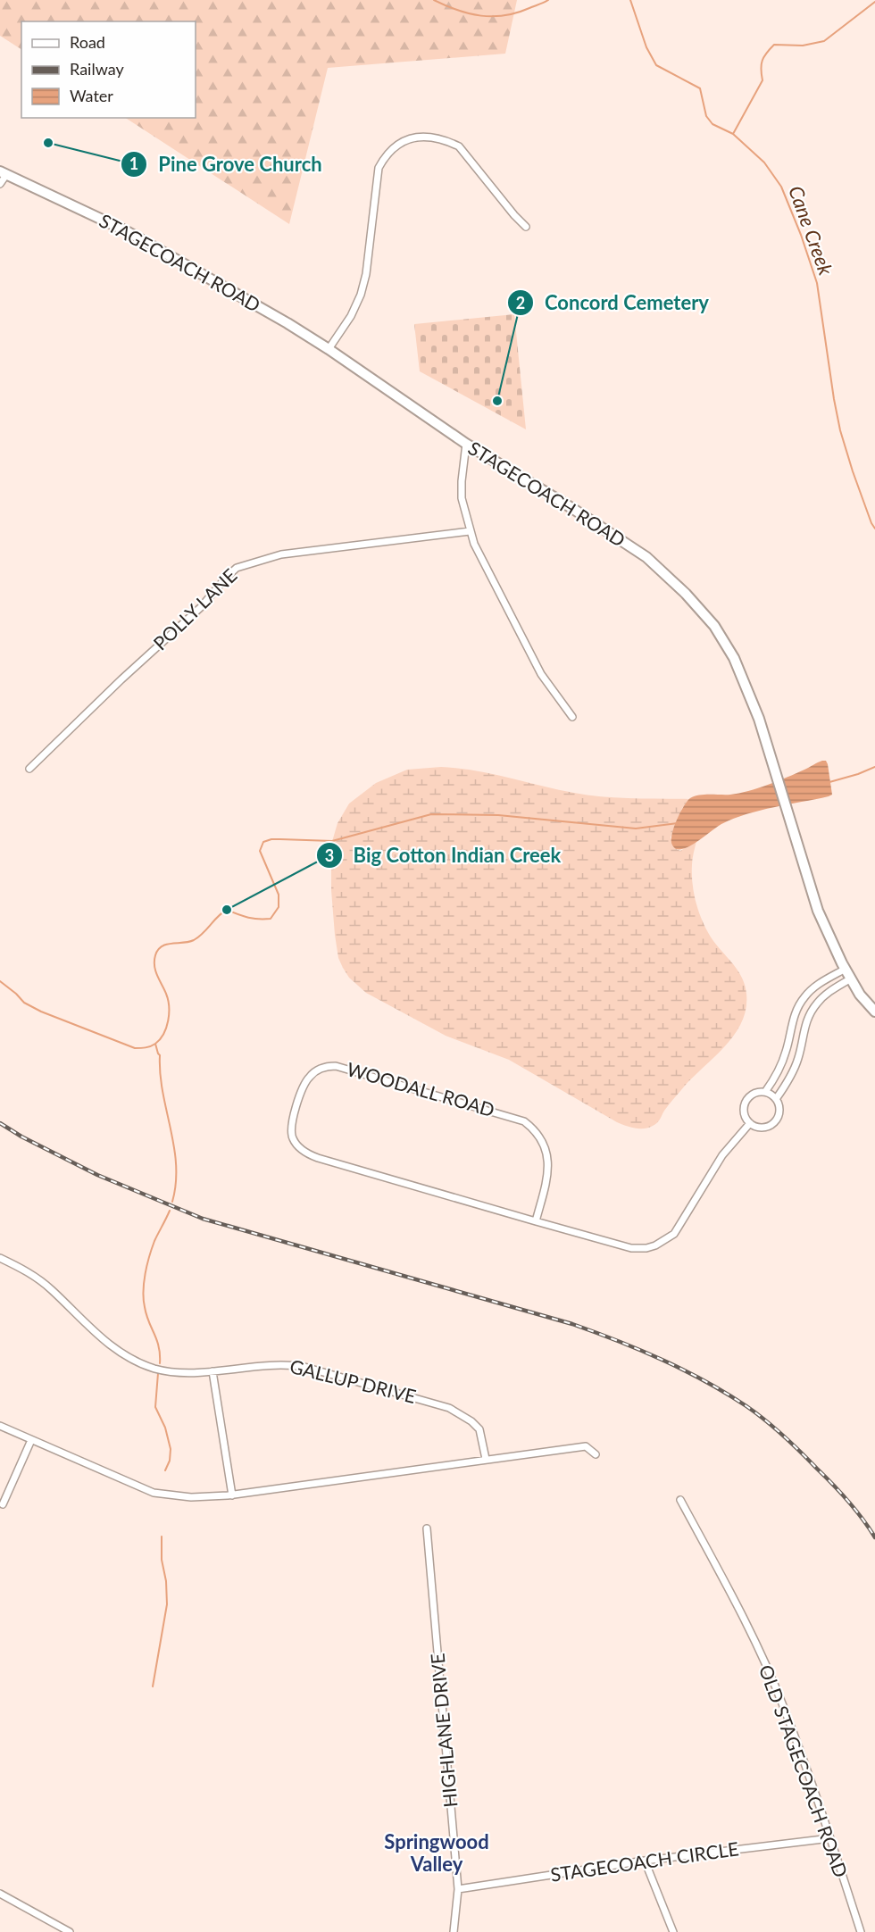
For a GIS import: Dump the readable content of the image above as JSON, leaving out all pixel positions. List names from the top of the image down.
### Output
{
  "streets": {
    "street": [
      "STAGECOACH ROAD",
      "POLLY LANE",
      "WOODALL ROAD",
      "GALLUP DRIVE",
      "HIGHLANE DRIVE",
      "OLD STAGECOACH ROAD",
      "STAGECOACH CIRCLE"
    ]
  },
  "crossings": [
    ["HIGHLANE DRIVE", "STAGECOACH CIRCLE"],
    ["OLD STAGECOACH ROAD", "STAGECOACH CIRCLE"]
  ],
  "districts": ["Springwood Valley"],
  "water": ["Cane Creek"],
  "places": ["Pine Grove Church", "Concord Cemetery", "Big Cotton Indian Creek"],
  "legend": ["Road", "Railway", "Water"]
}
